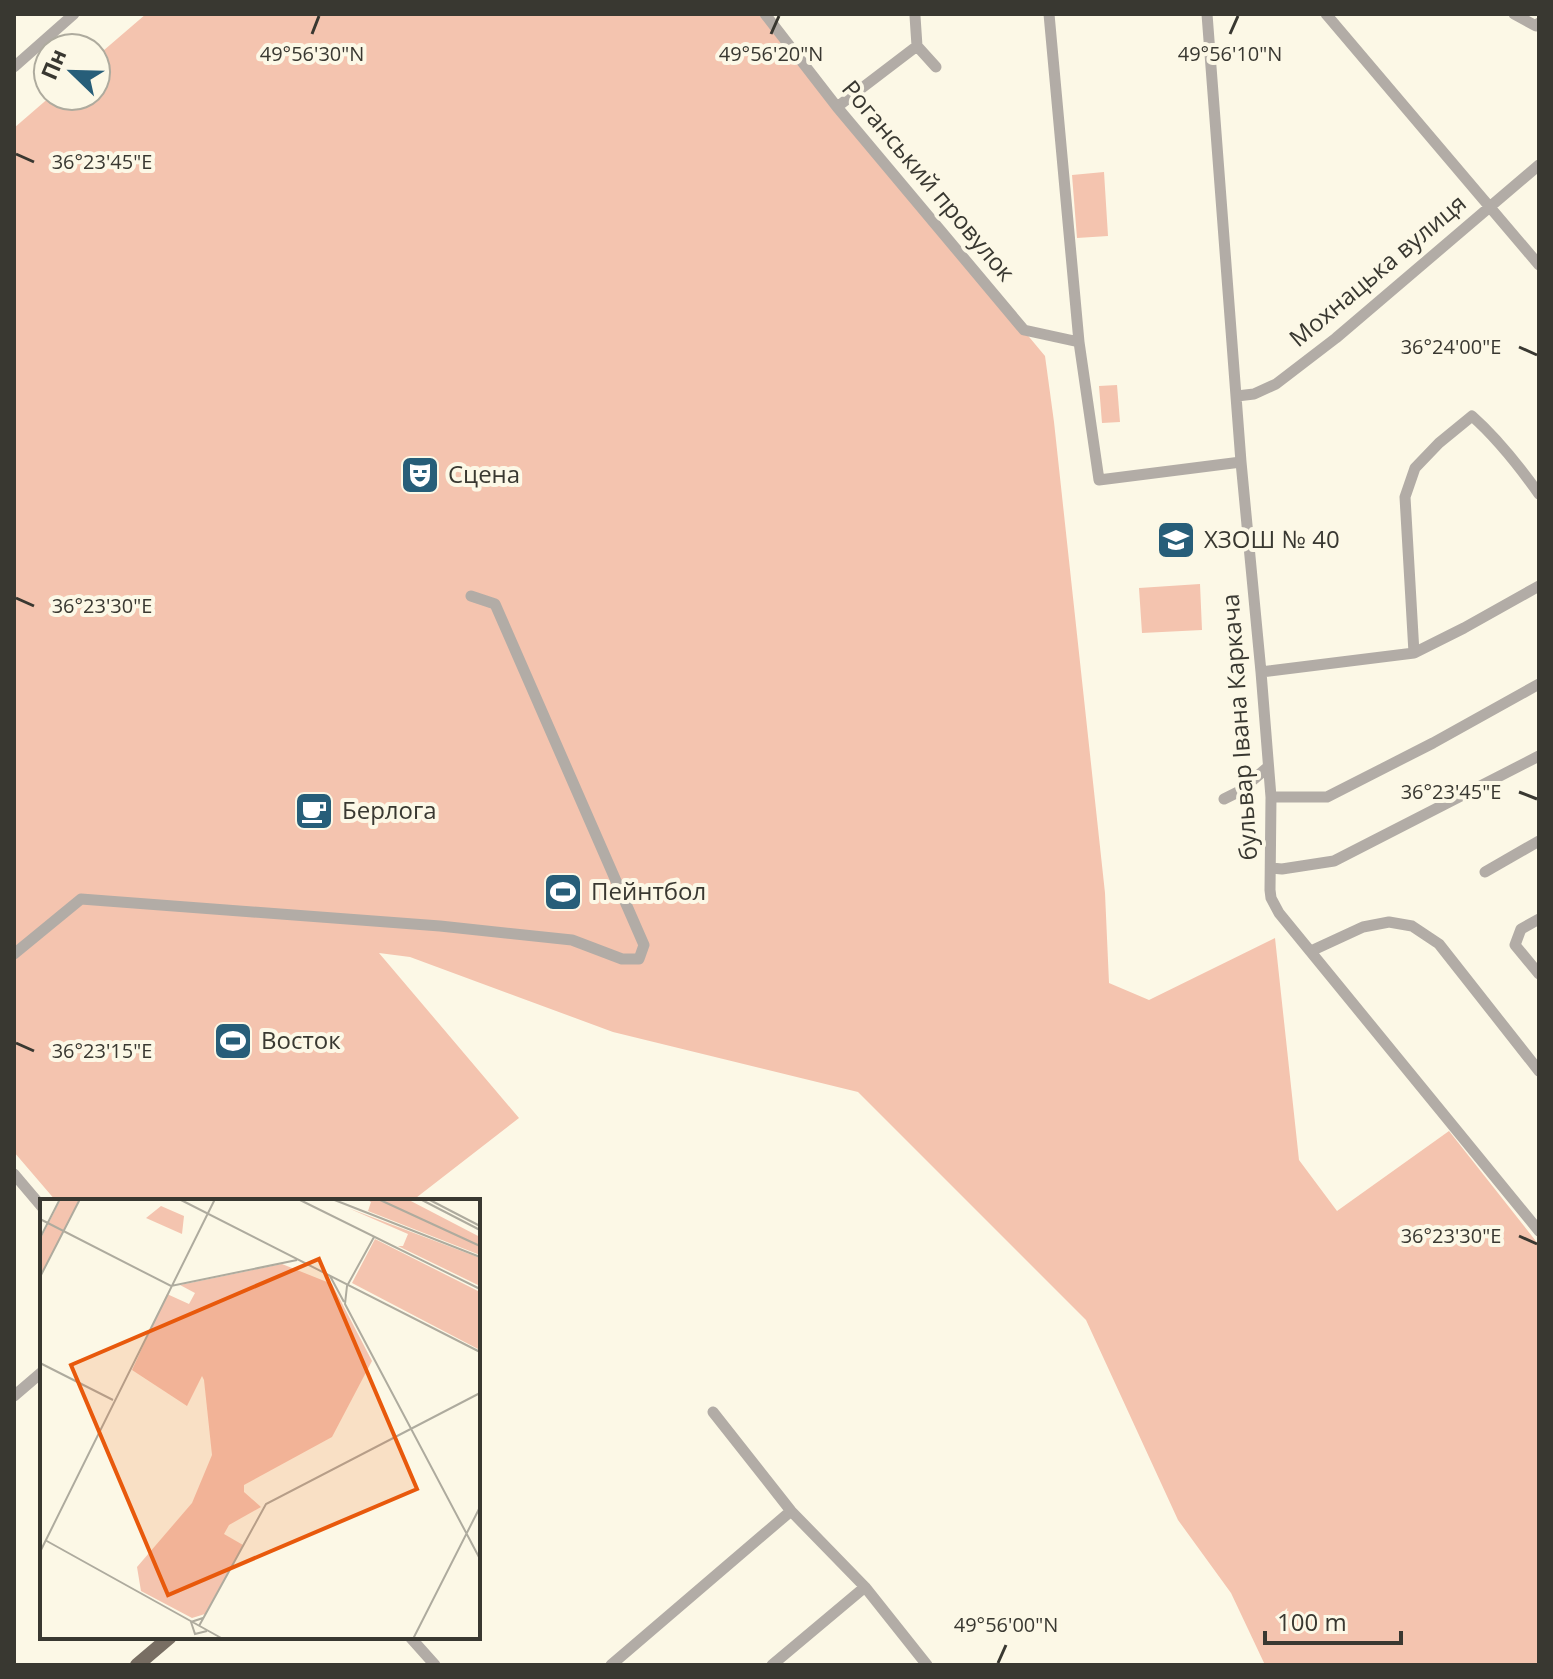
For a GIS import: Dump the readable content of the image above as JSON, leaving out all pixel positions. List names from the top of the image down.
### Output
{
  "streets": {
    "street": ["Роганський провулок", "Мохнацька вулиця", "бульвар Івана Каркача"]
  },
  "crossings": [
    ["Мохнацька вулиця", "бульвар Івана Каркача"]
  ],
  "places": {
    "theatre": ["Сцена"],
    "school or university": ["ХЗОШ № 40"],
    "cafe": ["Берлога"],
    "sports": ["Пейнтбол", "Восток"]
  },
  "scale_bar": "100 m",
  "north": "top left",
  "coordinates": [
    "49°56'30\"N",
    "49°56'20\"N",
    "49°56'10\"N",
    "36°23'45\"E",
    "36°24'00\"E",
    "36°23'30\"E",
    "36°23'15\"E",
    "49°56'00\"N"
  ]
}
